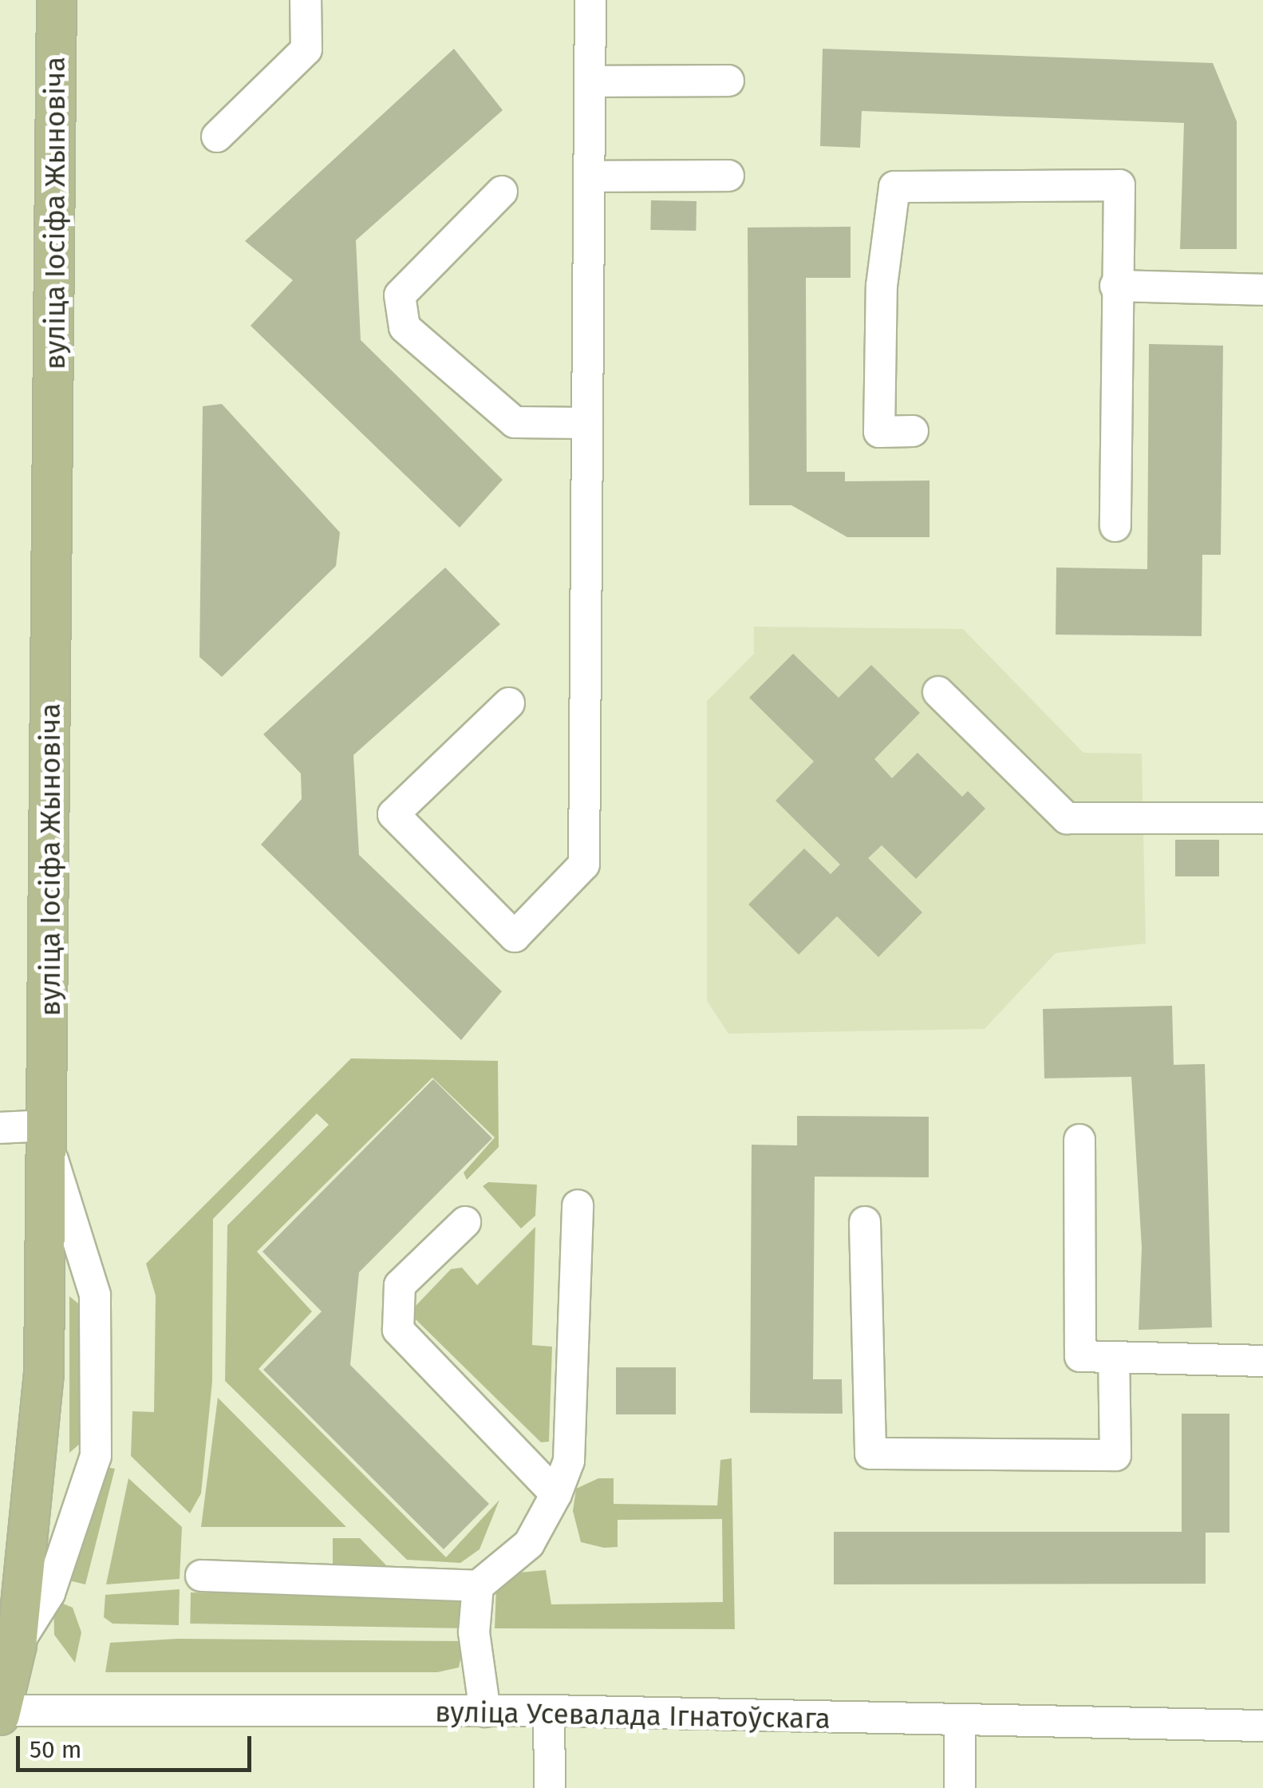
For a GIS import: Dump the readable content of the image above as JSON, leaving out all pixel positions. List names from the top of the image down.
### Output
{
  "streets": {
    "main road": ["вуліца Іосіфа Жыновіча"],
    "street": ["вуліца Усевалада Ігнатоўскага"]
  },
  "crossings": [
    ["вуліца Іосіфа Жыновіча", "вуліца Усевалада Ігнатоўскага"]
  ],
  "scale_bar": "50 m"
}
